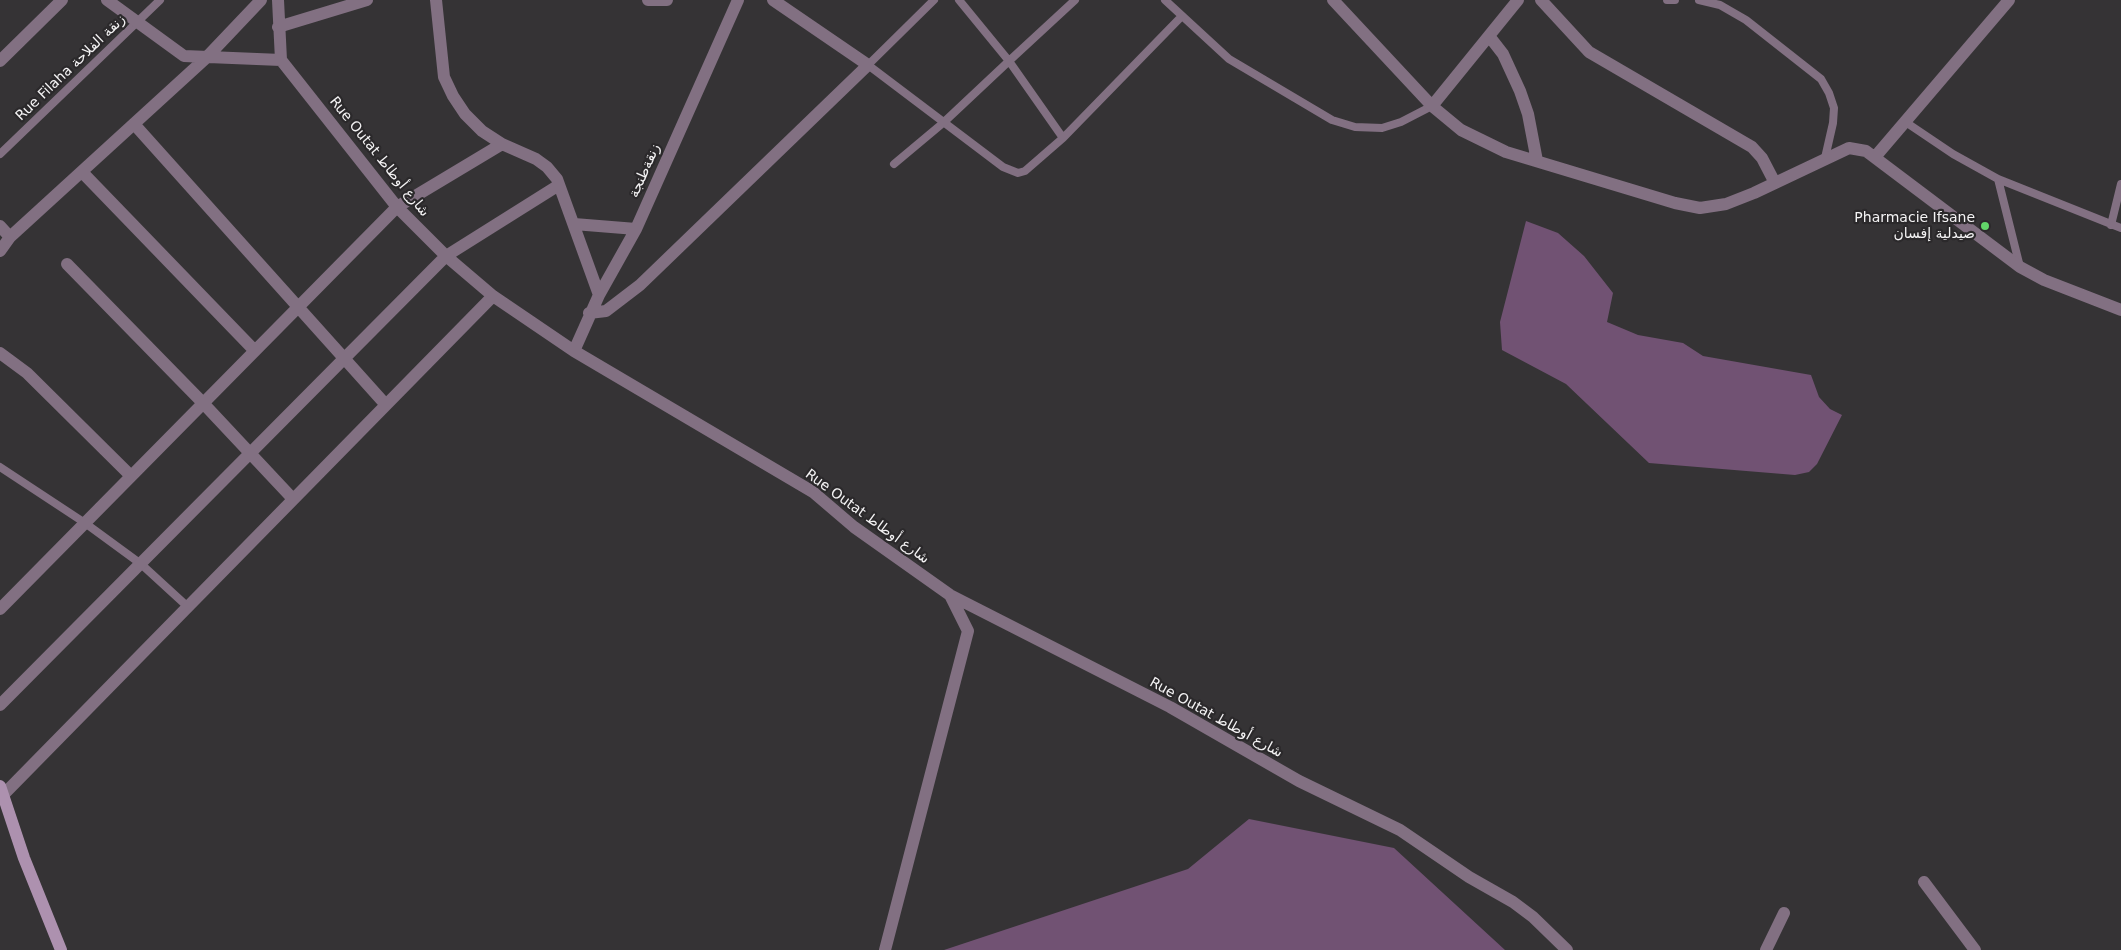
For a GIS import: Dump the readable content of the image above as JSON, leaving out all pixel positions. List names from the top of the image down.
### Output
{
  "streets": {
    "street": ["Rue Outat شارع أوطاط", "زنقةطنجة"],
    "lane": ["Rue Filaha زنقة الفلاحة"]
  },
  "crossings": [
    ["Rue Outat شارع أوطاط", "زنقةطنجة"]
  ],
  "places": ["Pharmacie Ifsane صيدلية إفسان"]
}
